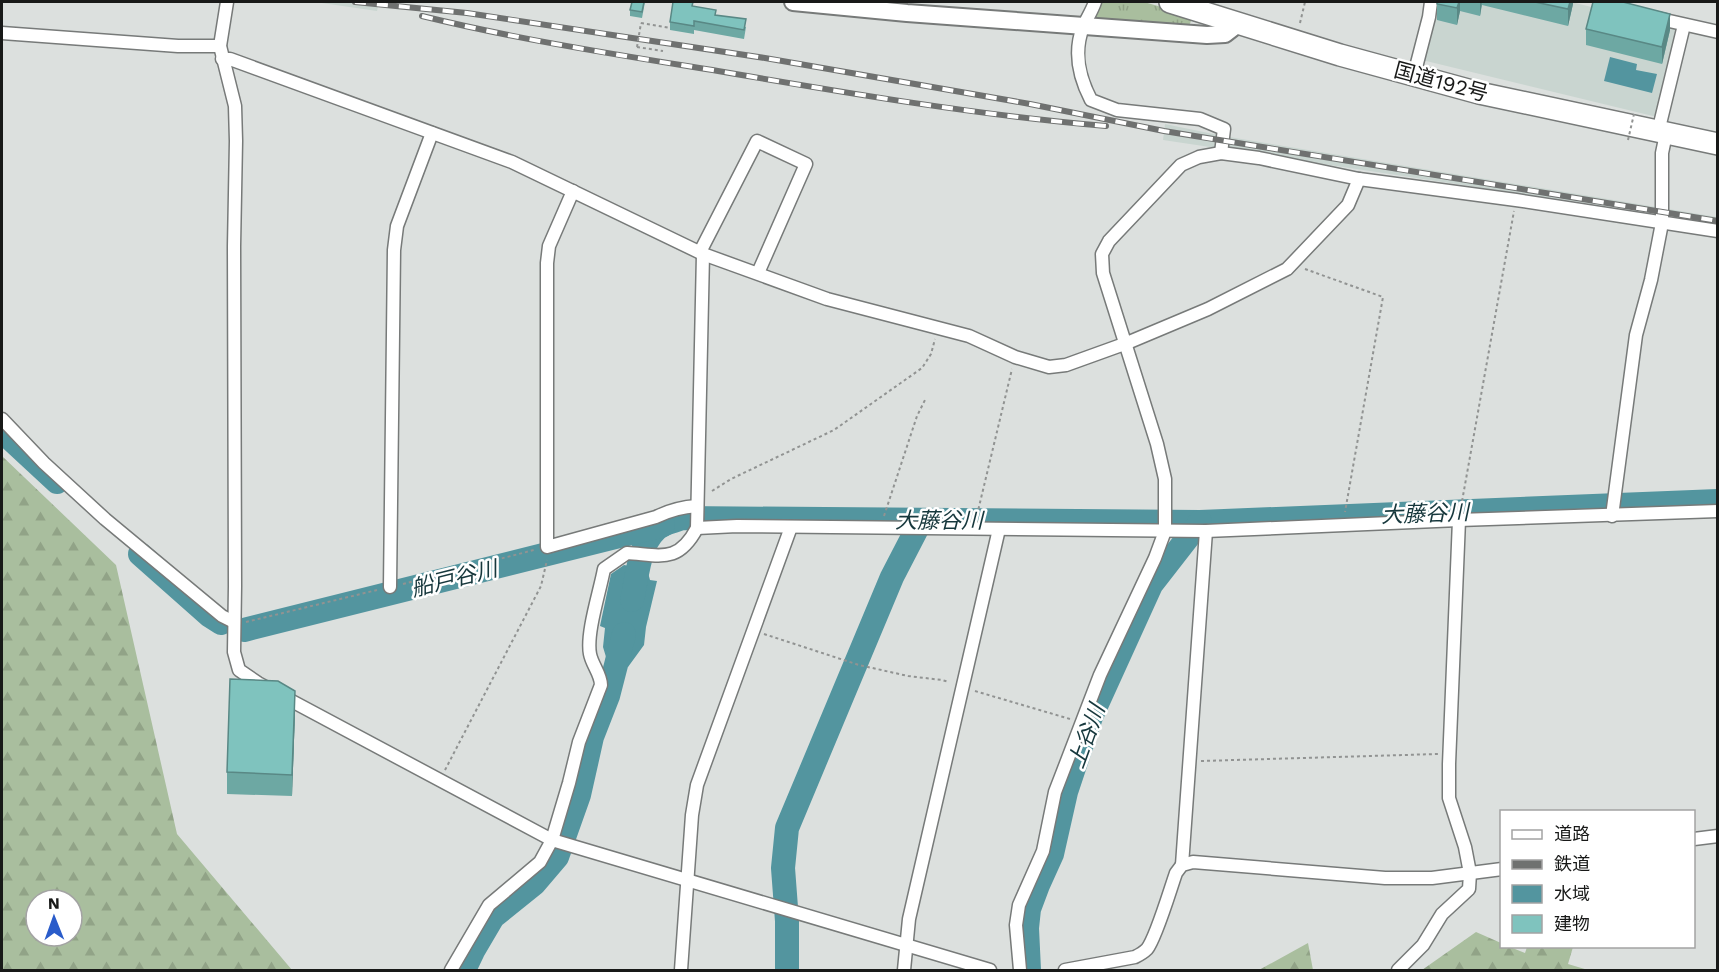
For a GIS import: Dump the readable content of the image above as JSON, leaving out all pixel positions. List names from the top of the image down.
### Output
{
  "streets": {
    "highway": ["国道192号"]
  },
  "water": ["大藤谷川", "船戸谷川", "上谷川"],
  "legend": [
    "道路",
    "鉄道",
    "水域",
    "建物"
  ],
  "north": "top"
}
